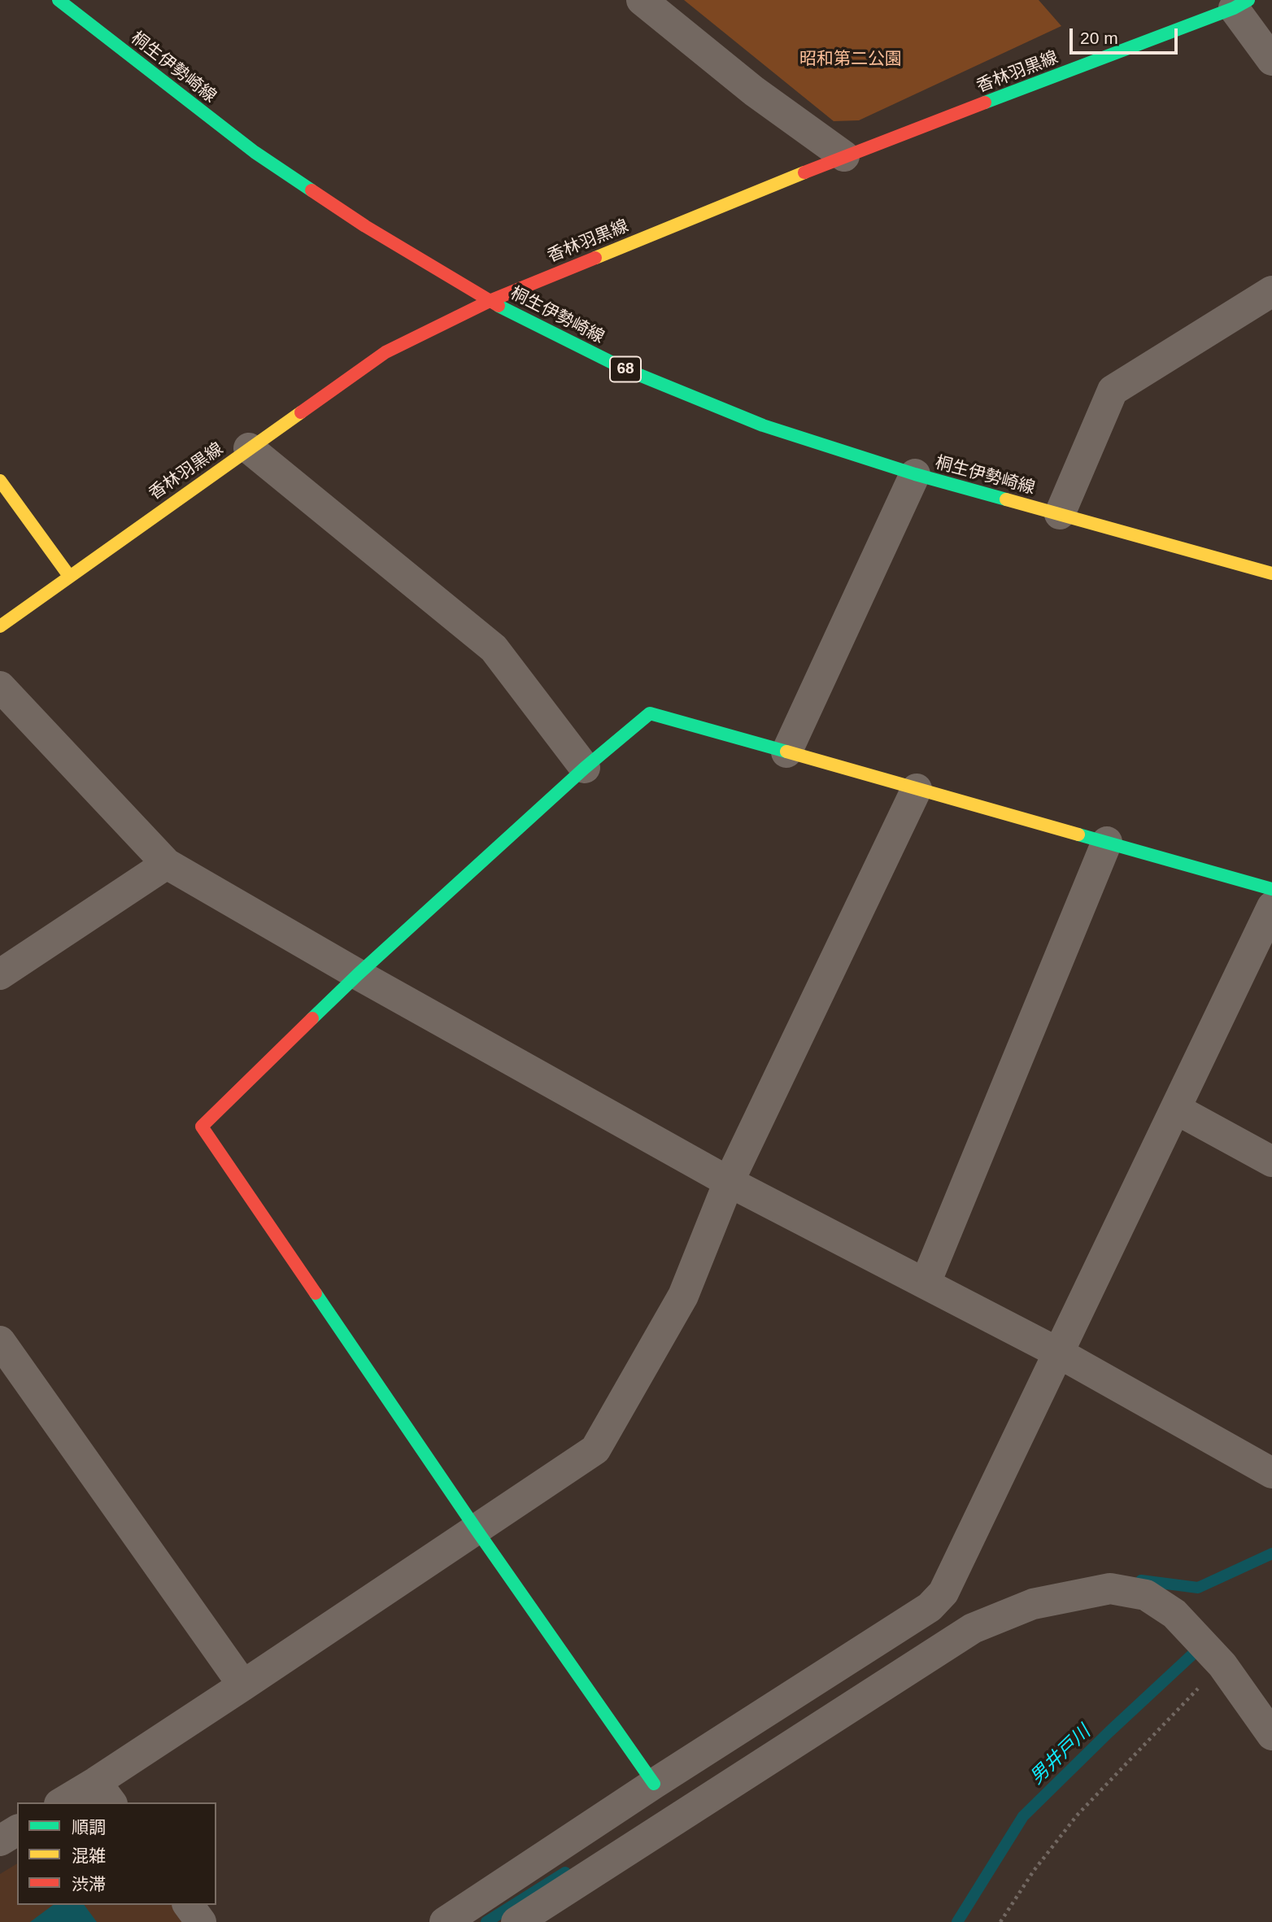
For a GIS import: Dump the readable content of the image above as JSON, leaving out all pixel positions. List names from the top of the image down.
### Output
{
  "streets": {
    "main road": ["桐生伊勢崎線", "香林羽黒線", "68"]
  },
  "crossings": [
    ["桐生伊勢崎線", "香林羽黒線"]
  ],
  "water": ["男井戸川"],
  "parks": ["昭和第二公園"],
  "legend": ["順調", "混雑", "渋滞"],
  "scale_bar": "20 m"
}
